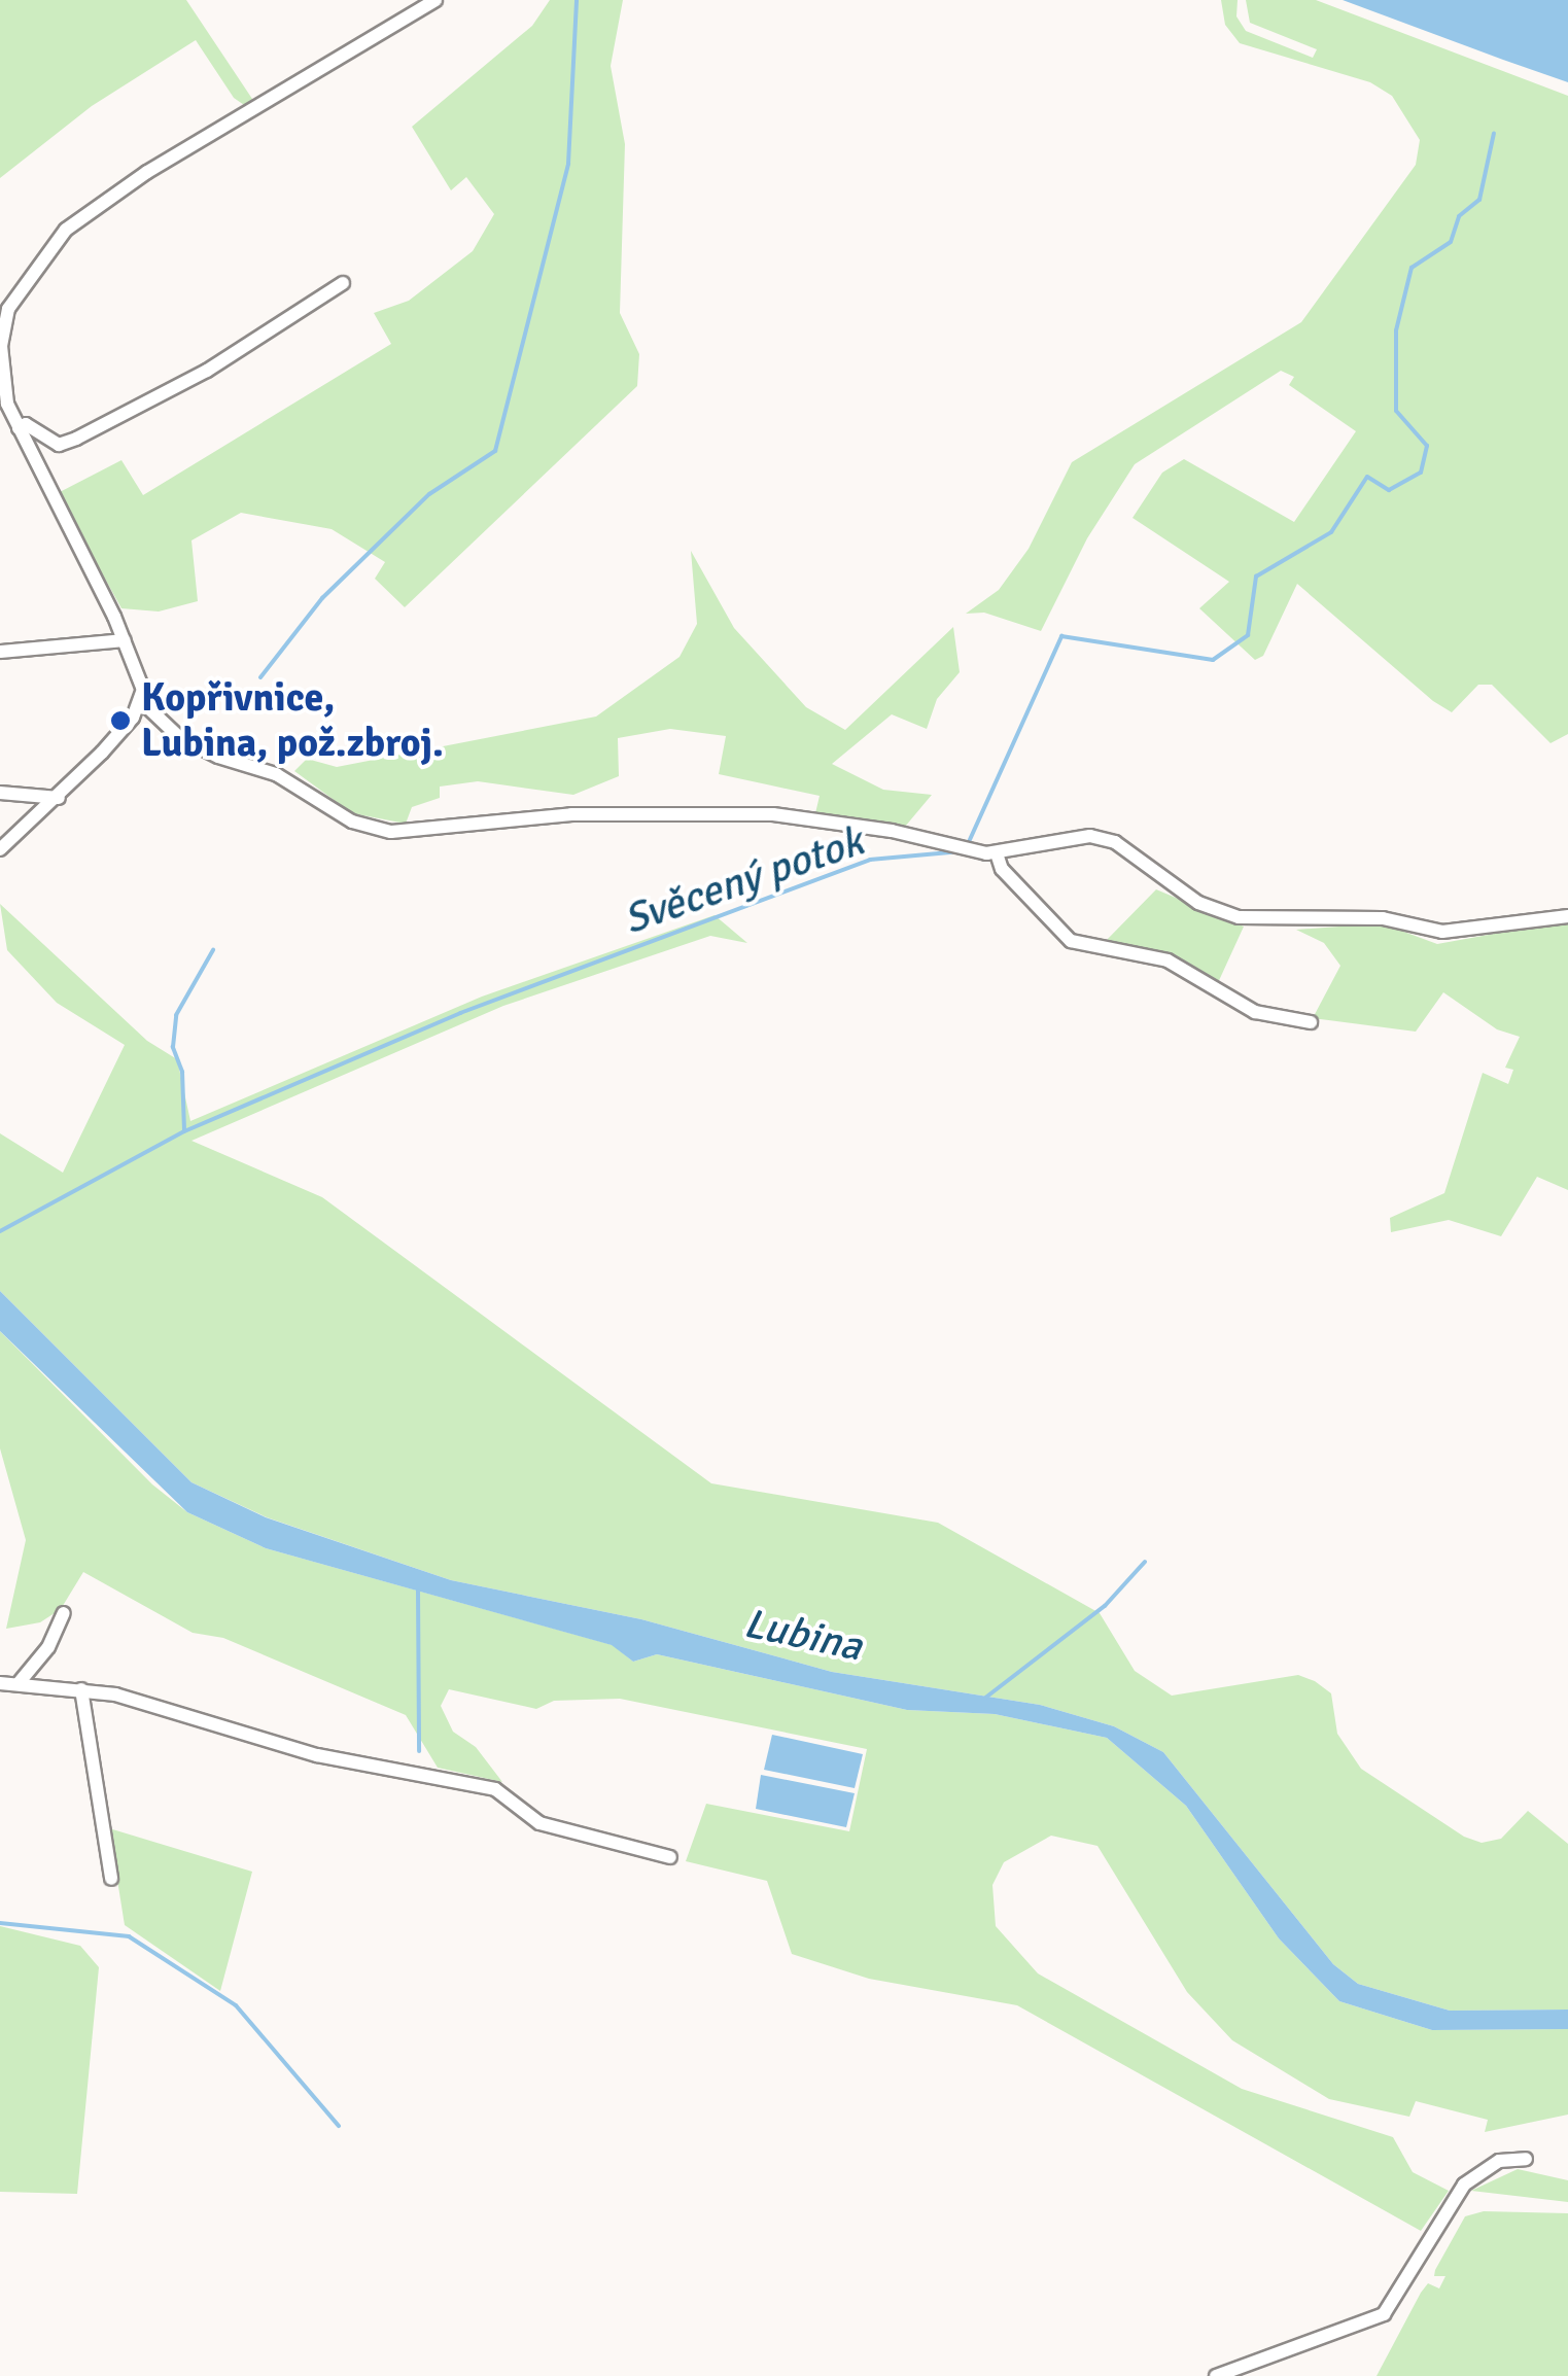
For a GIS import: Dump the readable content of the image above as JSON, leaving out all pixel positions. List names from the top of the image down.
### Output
{
  "water": ["Svěcený potok", "Lubina"],
  "places": ["Kopřivnice, Lubina, pož.zbroj."]
}
